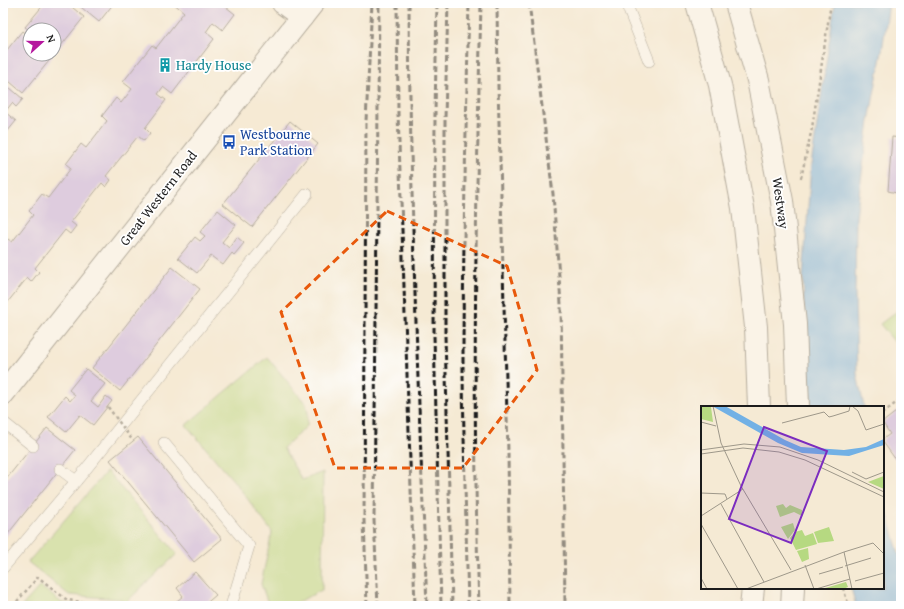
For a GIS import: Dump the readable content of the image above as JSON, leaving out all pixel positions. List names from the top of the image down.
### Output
{
  "streets": {
    "main road": ["Great Western Road", "Westway"]
  },
  "places": {
    "building": ["Hardy House"],
    "bus stop": ["Westbourne Park Station"]
  },
  "north": "right"
}
